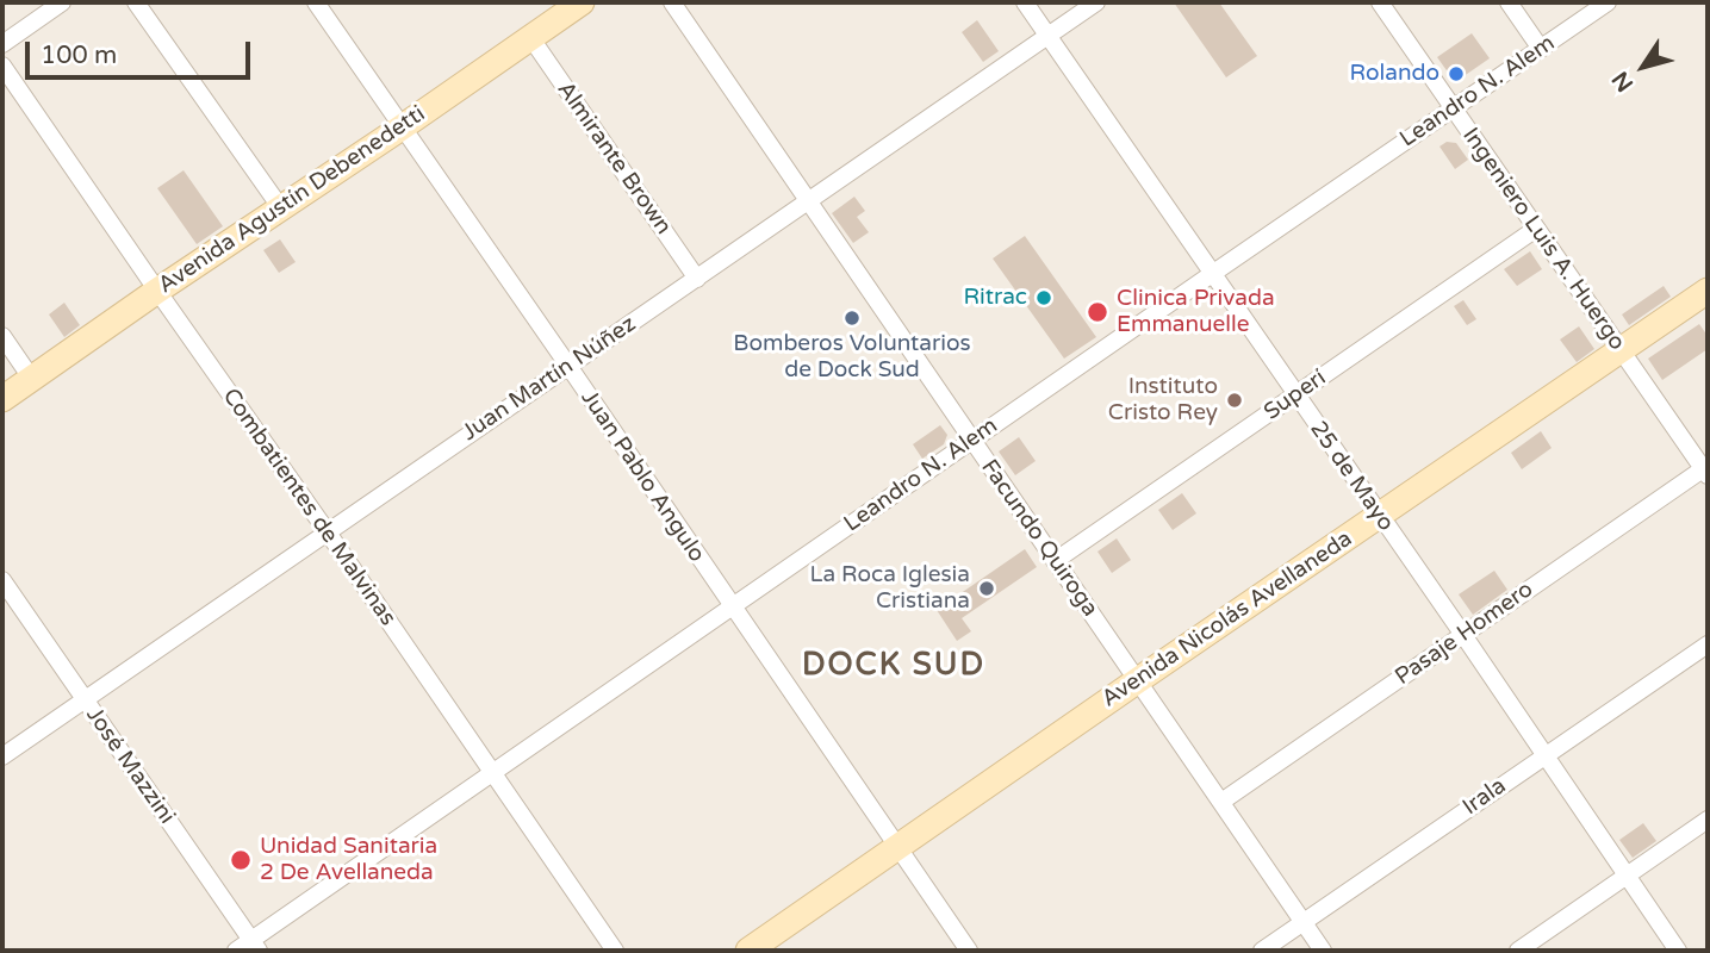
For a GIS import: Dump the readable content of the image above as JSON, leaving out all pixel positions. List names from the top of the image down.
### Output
{
  "streets": {
    "main road": ["Avenida Agustín Debenedetti", "Avenida Nicolás Avellaneda"],
    "street": [
      "Leandro N. Alem",
      "Almirante Brown",
      "Ingeniero Luis A. Huergo",
      "Juan Martín Núñez",
      "Superí",
      "Juan Pablo Angulo",
      "25 de Mayo",
      "Combatientes de Malvinas",
      "Facundo Quiroga",
      "Pasaje Homero",
      "José Mazzini",
      "Irala"
    ]
  },
  "crossings": [
    ["Leandro N. Alem", "Ingeniero Luis A. Huergo"],
    ["Leandro N. Alem", "Juan Pablo Angulo"],
    ["Leandro N. Alem", "25 de Mayo"],
    ["Leandro N. Alem", "Combatientes de Malvinas"],
    ["Leandro N. Alem", "Facundo Quiroga"],
    ["Leandro N. Alem", "José Mazzini"],
    ["Almirante Brown", "Avenida Agustín Debenedetti"],
    ["Almirante Brown", "Juan Martín Núñez"],
    ["Avenida Agustín Debenedetti", "Juan Pablo Angulo"],
    ["Avenida Agustín Debenedetti", "Combatientes de Malvinas"],
    ["Ingeniero Luis A. Huergo", "Superí"],
    ["Ingeniero Luis A. Huergo", "Avenida Nicolás Avellaneda"],
    ["Ingeniero Luis A. Huergo", "Pasaje Homero"],
    ["Juan Martín Núñez", "Juan Pablo Angulo"],
    ["Juan Martín Núñez", "25 de Mayo"],
    ["Juan Martín Núñez", "Combatientes de Malvinas"],
    ["Juan Martín Núñez", "Facundo Quiroga"],
    ["Juan Martín Núñez", "José Mazzini"],
    ["Superí", "25 de Mayo"],
    ["Superí", "Facundo Quiroga"],
    ["Juan Pablo Angulo", "Avenida Nicolás Avellaneda"],
    ["25 de Mayo", "Avenida Nicolás Avellaneda"],
    ["25 de Mayo", "Pasaje Homero"],
    ["25 de Mayo", "Irala"],
    ["Facundo Quiroga", "Avenida Nicolás Avellaneda"],
    ["Facundo Quiroga", "Pasaje Homero"],
    ["Facundo Quiroga", "Irala"]
  ],
  "districts": ["DOCK SUD"],
  "places": [
    "Rolando",
    "Ritrac",
    "Clinica Privada Emmanuelle",
    "Bomberos Voluntarios de Dock Sud",
    "Instituto Cristo Rey",
    "La Roca Iglesia Cristiana",
    "Unidad Sanitaria 2 De Avellaneda"
  ],
  "scale_bar": "100 m",
  "north": "bottom left"
}
